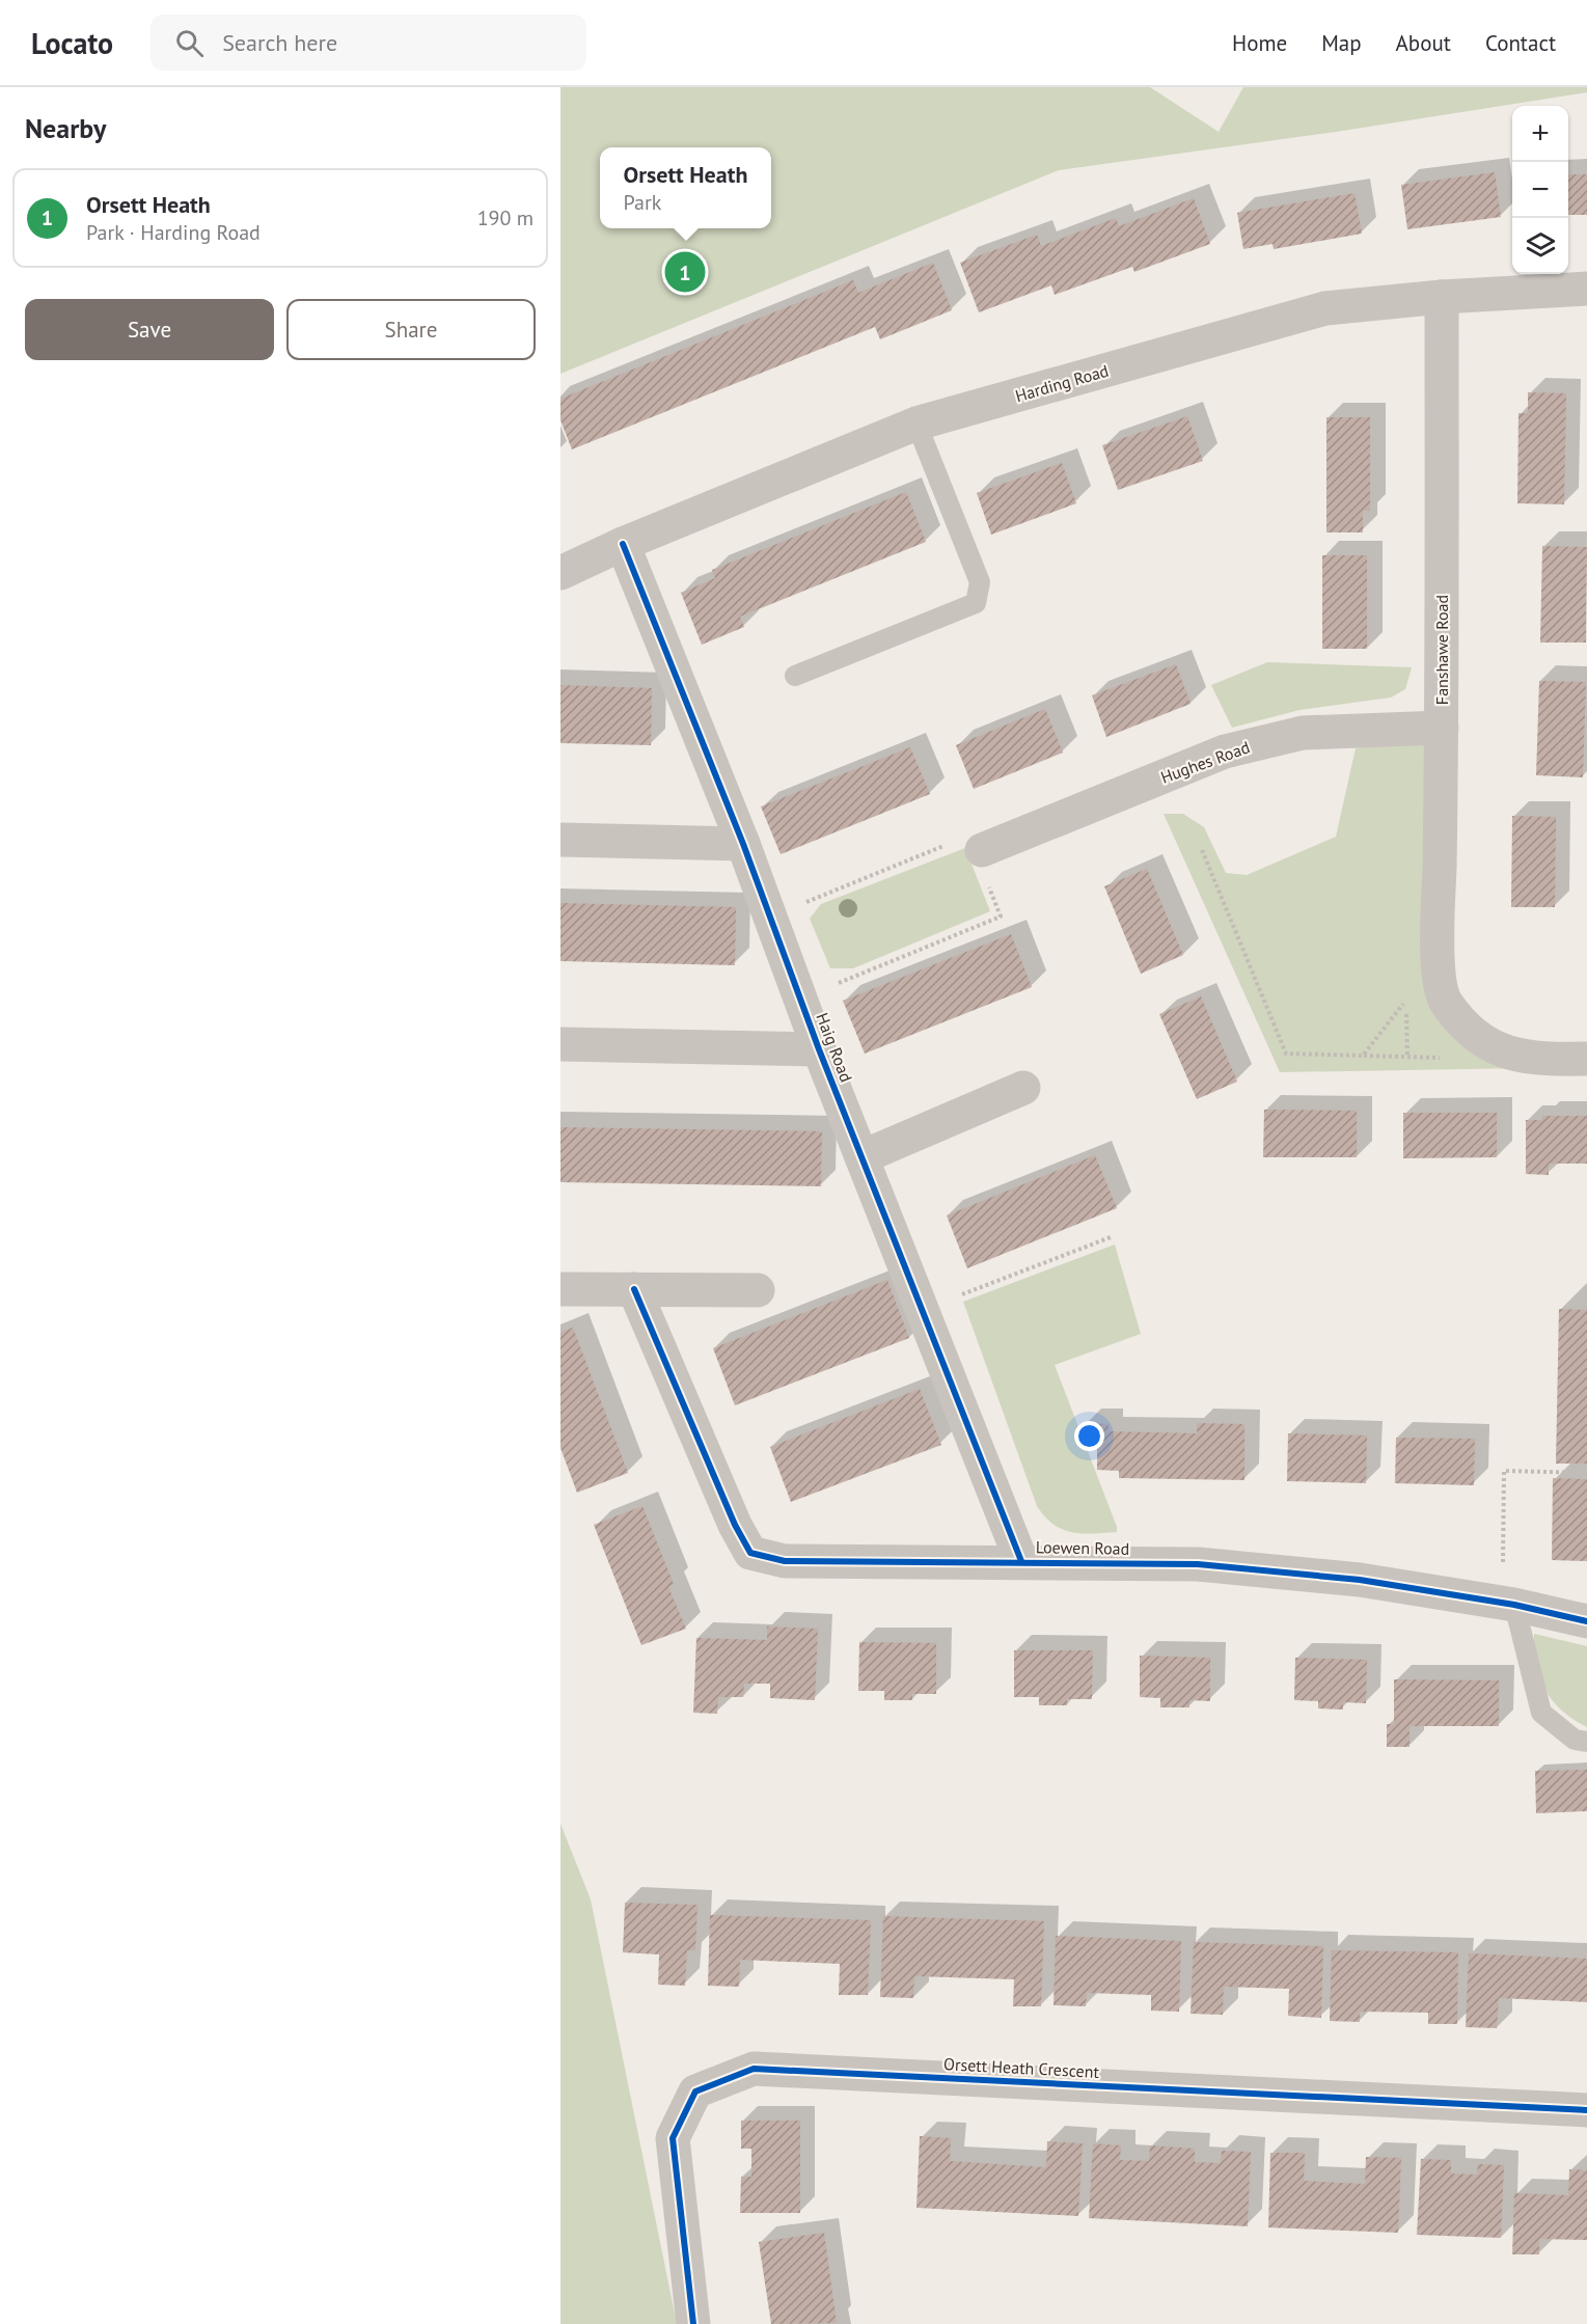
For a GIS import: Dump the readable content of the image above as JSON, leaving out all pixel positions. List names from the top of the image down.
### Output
{
  "streets": {
    "street": [
      "Harding Road",
      "Fanshawe Road",
      "Hughes Road",
      "Haig Road",
      "Loewen Road",
      "Orsett Heath Crescent"
    ]
  },
  "crossings": [
    ["Harding Road", "Fanshawe Road"],
    ["Harding Road", "Haig Road"],
    ["Fanshawe Road", "Hughes Road"],
    ["Haig Road", "Loewen Road"]
  ],
  "page": {
    "header": "Locato",
    "search": "Search here",
    "nav": [
      "Home",
      "Map",
      "About",
      "Contact"
    ],
    "heading": "Nearby",
    "map_buttons": ["+", "−"],
    "popup": ["Orsett Heath", "Park"],
    "list": [
      {
        "mark": "1",
        "name": "Orsett Heath",
        "note": "Park · Harding Road",
        "value": "190 m"
      }
    ],
    "pins": "1",
    "buttons": ["Save", "Share"]
  }
}
